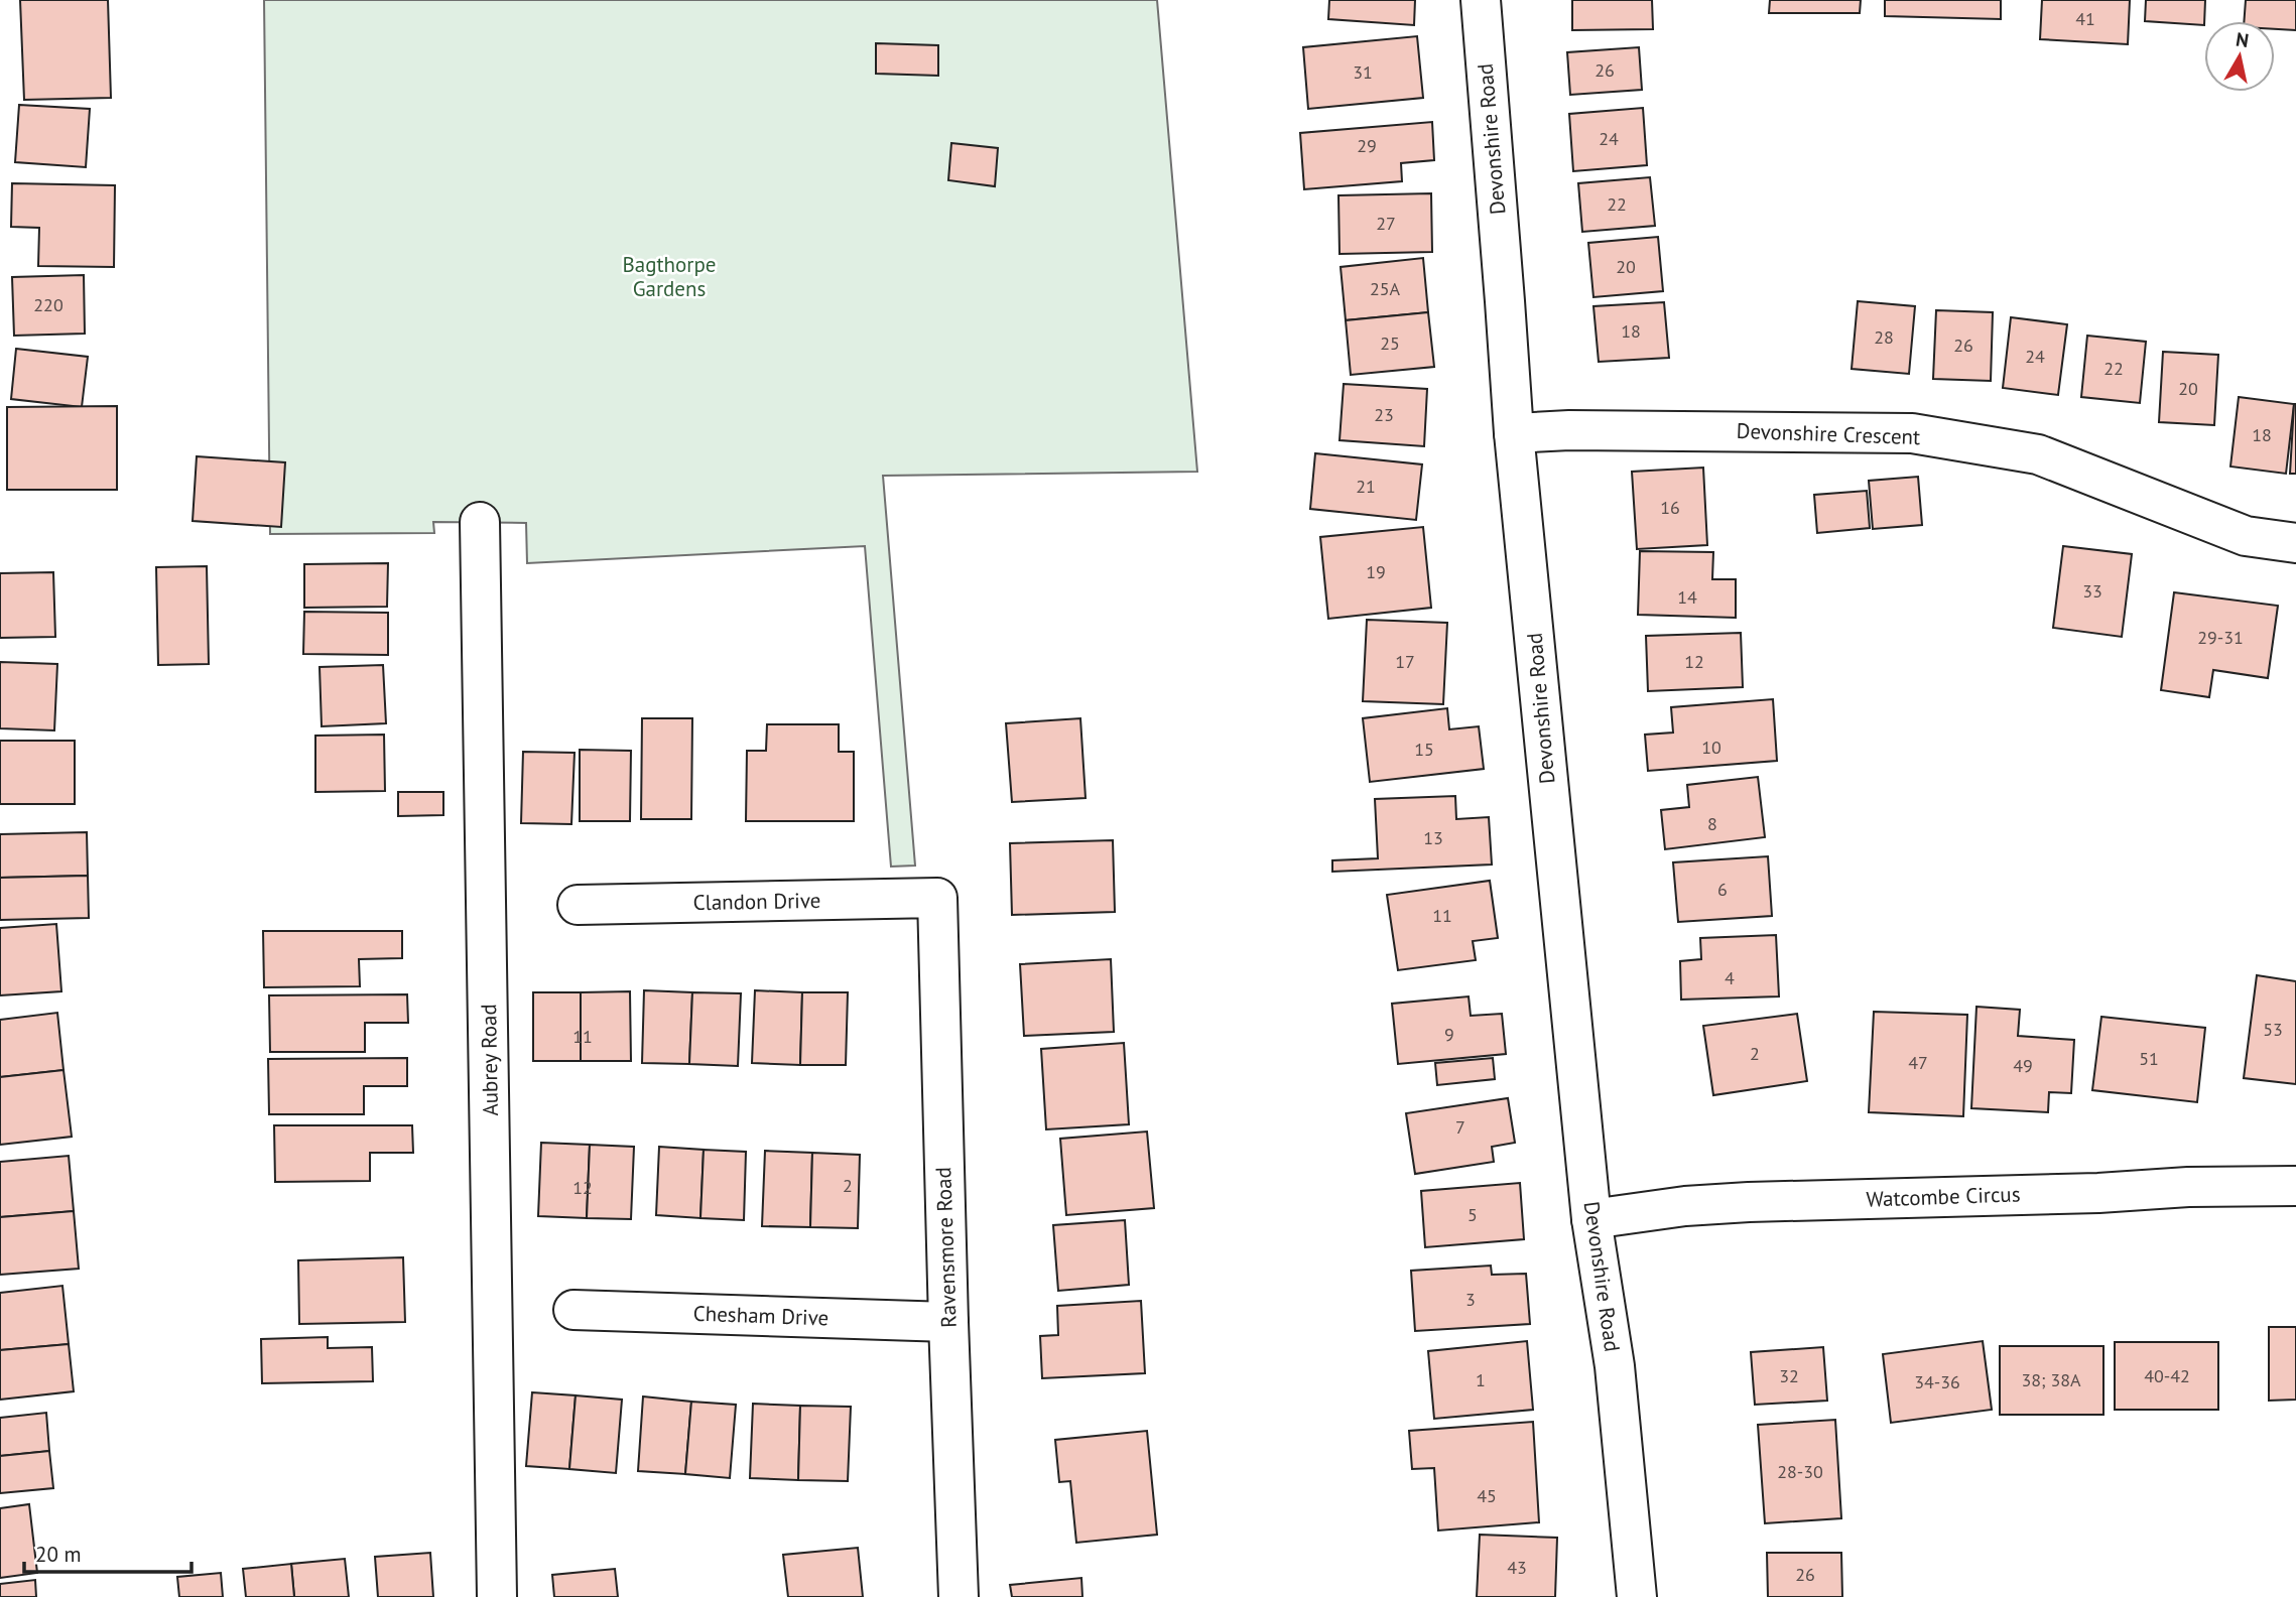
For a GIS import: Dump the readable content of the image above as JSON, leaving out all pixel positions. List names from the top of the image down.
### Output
{
  "streets": {
    "street": [
      "Devonshire Road",
      "Devonshire Crescent",
      "Clandon Drive",
      "Aubrey Road",
      "Watcombe Circus",
      "Ravensmore Road",
      "Chesham Drive"
    ]
  },
  "crossings": [
    ["Devonshire Road", "Devonshire Crescent"],
    ["Devonshire Road", "Watcombe Circus"],
    ["Clandon Drive", "Ravensmore Road"],
    ["Ravensmore Road", "Chesham Drive"]
  ],
  "parks": ["Bagthorpe Gardens"],
  "house_numbers": [
    "41",
    "26",
    "31",
    "24",
    "29",
    "22",
    "27",
    "20",
    "25A",
    "220",
    "18",
    "28",
    "25",
    "26",
    "24",
    "22",
    "20",
    "23",
    "18",
    "21",
    "16",
    "19",
    "33",
    "14",
    "29-31",
    "17",
    "12",
    "10",
    "15",
    "8",
    "13",
    "6",
    "11",
    "4",
    "53",
    "9",
    "11",
    "2",
    "51",
    "47",
    "49",
    "7",
    "2",
    "12",
    "5",
    "3",
    "32",
    "40-42",
    "1",
    "38; 38A",
    "34-36",
    "28-30",
    "45",
    "43",
    "26"
  ],
  "scale_bar": "20 m",
  "north": "top"
}
